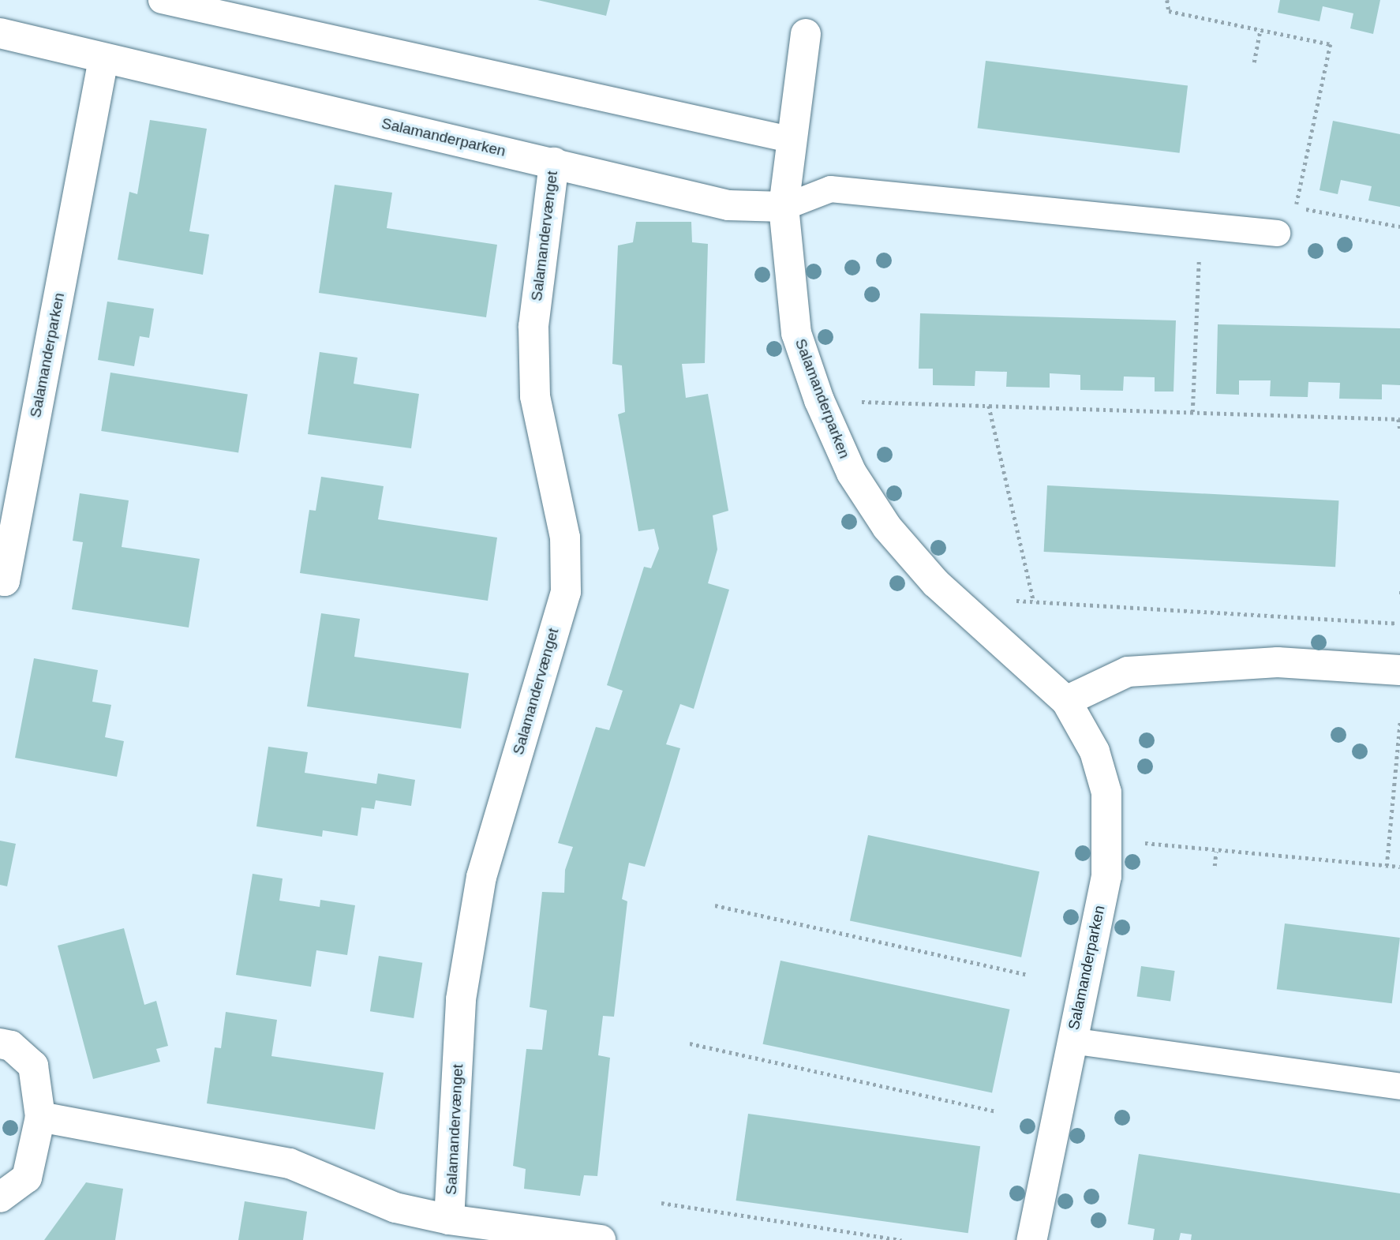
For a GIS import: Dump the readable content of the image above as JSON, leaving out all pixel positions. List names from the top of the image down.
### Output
{
  "streets": {
    "street": ["Salamanderparken", "Salamandervænget"]
  },
  "crossings": [
    ["Salamanderparken", "Salamandervænget"]
  ]
}
